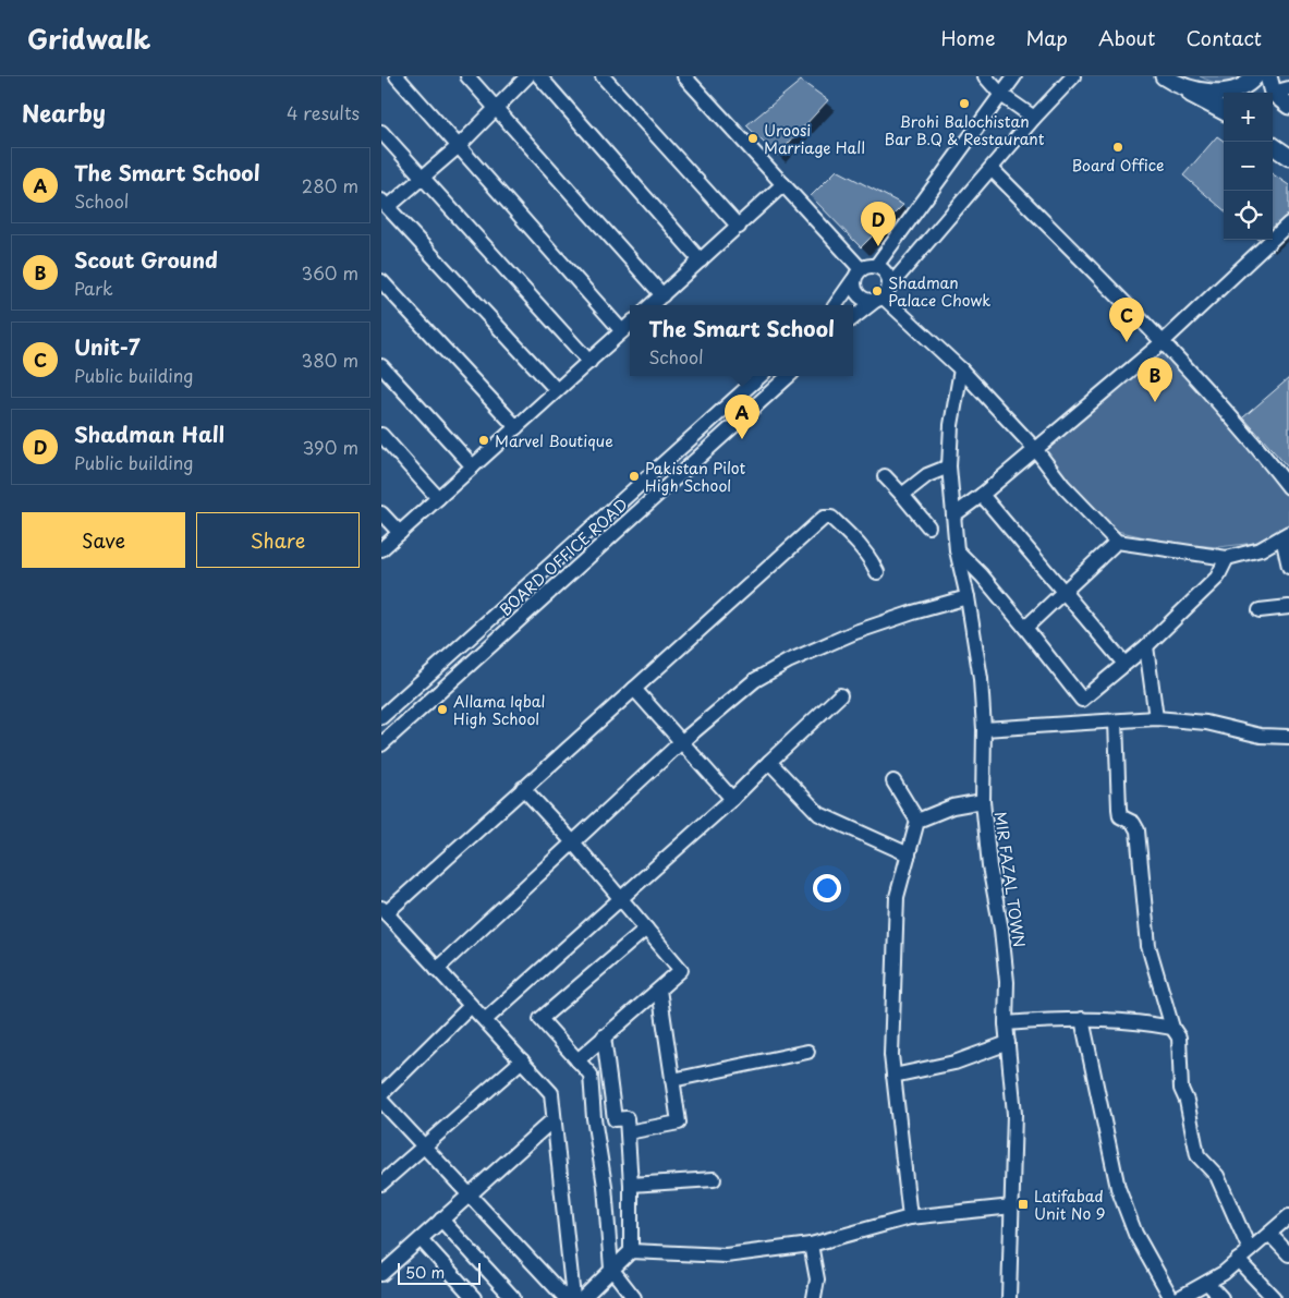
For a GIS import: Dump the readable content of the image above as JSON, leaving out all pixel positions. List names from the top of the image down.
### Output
{
  "streets": {
    "street": ["BOARD OFFICE ROAD", "MIR FAZAL TOWN"]
  },
  "places": {
    "other": [
      "Brohi Balochistan Bar B.Q & Restaurant",
      "Uroosi Marriage Hall",
      "Board Office",
      "Shadman Palace Chowk",
      "Marvel Boutique",
      "Pakistan Pilot High School",
      "Allama Iqbal High School"
    ],
    "transit": ["Latifabad Unit No 9"]
  },
  "scale_bar": "50 m",
  "page": {
    "header": "Gridwalk",
    "nav": [
      "Home",
      "Map",
      "About",
      "Contact"
    ],
    "heading": ["Nearby", "4 results"],
    "map_buttons": ["+", "−"],
    "list": [
      {
        "mark": "A",
        "name": "The Smart School",
        "note": "School",
        "value": "280 m"
      },
      {
        "mark": "B",
        "name": "Scout Ground",
        "note": "Park",
        "value": "360 m"
      },
      {
        "mark": "C",
        "name": "Unit-7",
        "note": "Public building",
        "value": "380 m"
      },
      {
        "mark": "D",
        "name": "Shadman Hall",
        "note": "Public building",
        "value": "390 m"
      }
    ],
    "pins": [
      "D",
      "C",
      "B",
      "A"
    ],
    "popup": ["The Smart School", "School"],
    "buttons": ["Save", "Share"],
    "scale": "50 m"
  }
}
